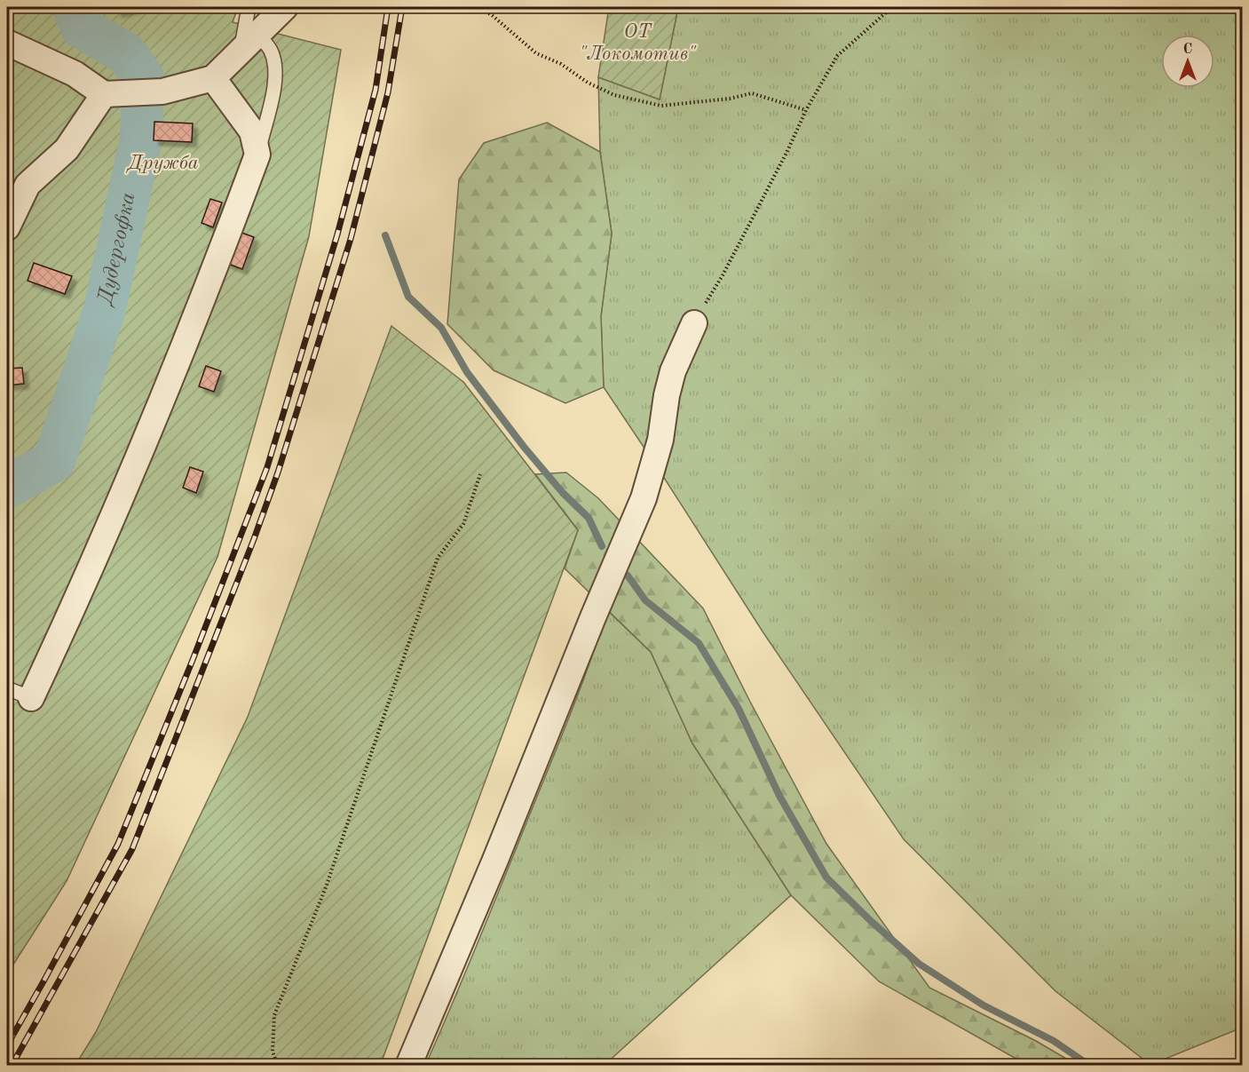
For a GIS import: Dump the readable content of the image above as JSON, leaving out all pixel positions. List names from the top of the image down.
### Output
{
  "water": ["Дудергофка"],
  "parks": ["ОТ \"Локомотив\"", "Дружба"],
  "north": "top"
}
